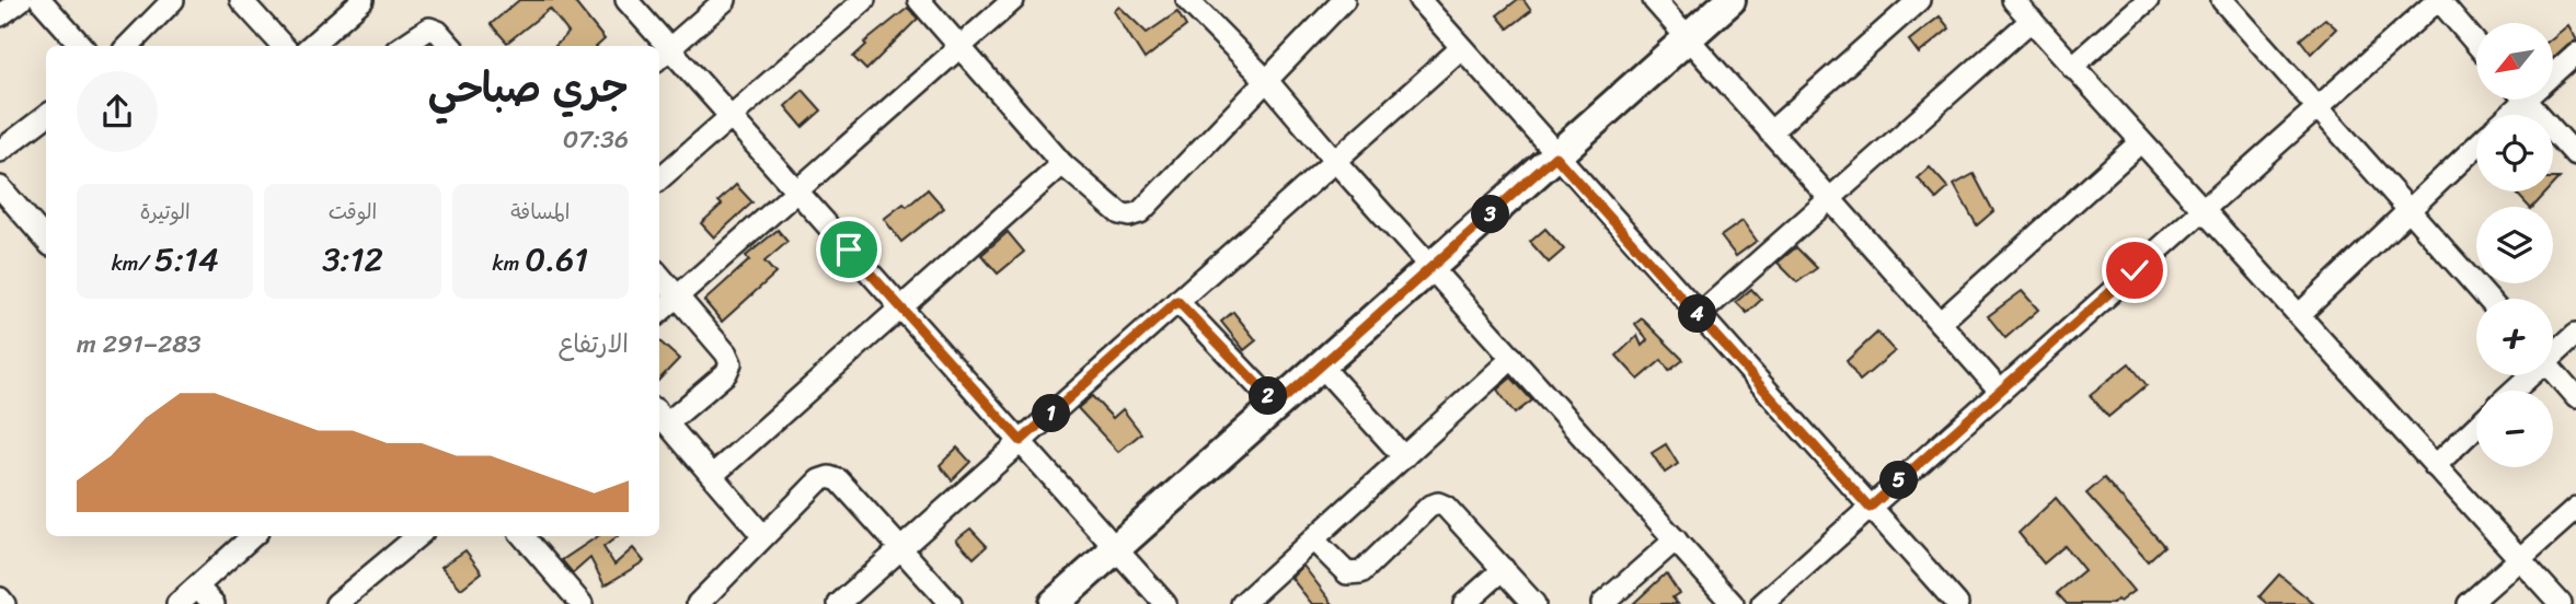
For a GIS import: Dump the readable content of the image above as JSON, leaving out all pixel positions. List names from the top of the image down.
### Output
{
  "north": "bottom left",
  "page": {
    "map_buttons": ["+", "−"],
    "heading": ["جري صباحي", "07:36"],
    "stats": [
      ["المسافة", "0.61 km"],
      ["الوقت", "3:12"],
      ["الوتيرة", "5:14 /km"]
    ],
    "pins": [
      "3",
      "4",
      "2",
      "1",
      "5"
    ],
    "chart": ["الارتفاع", "283–291 m"]
  }
}
